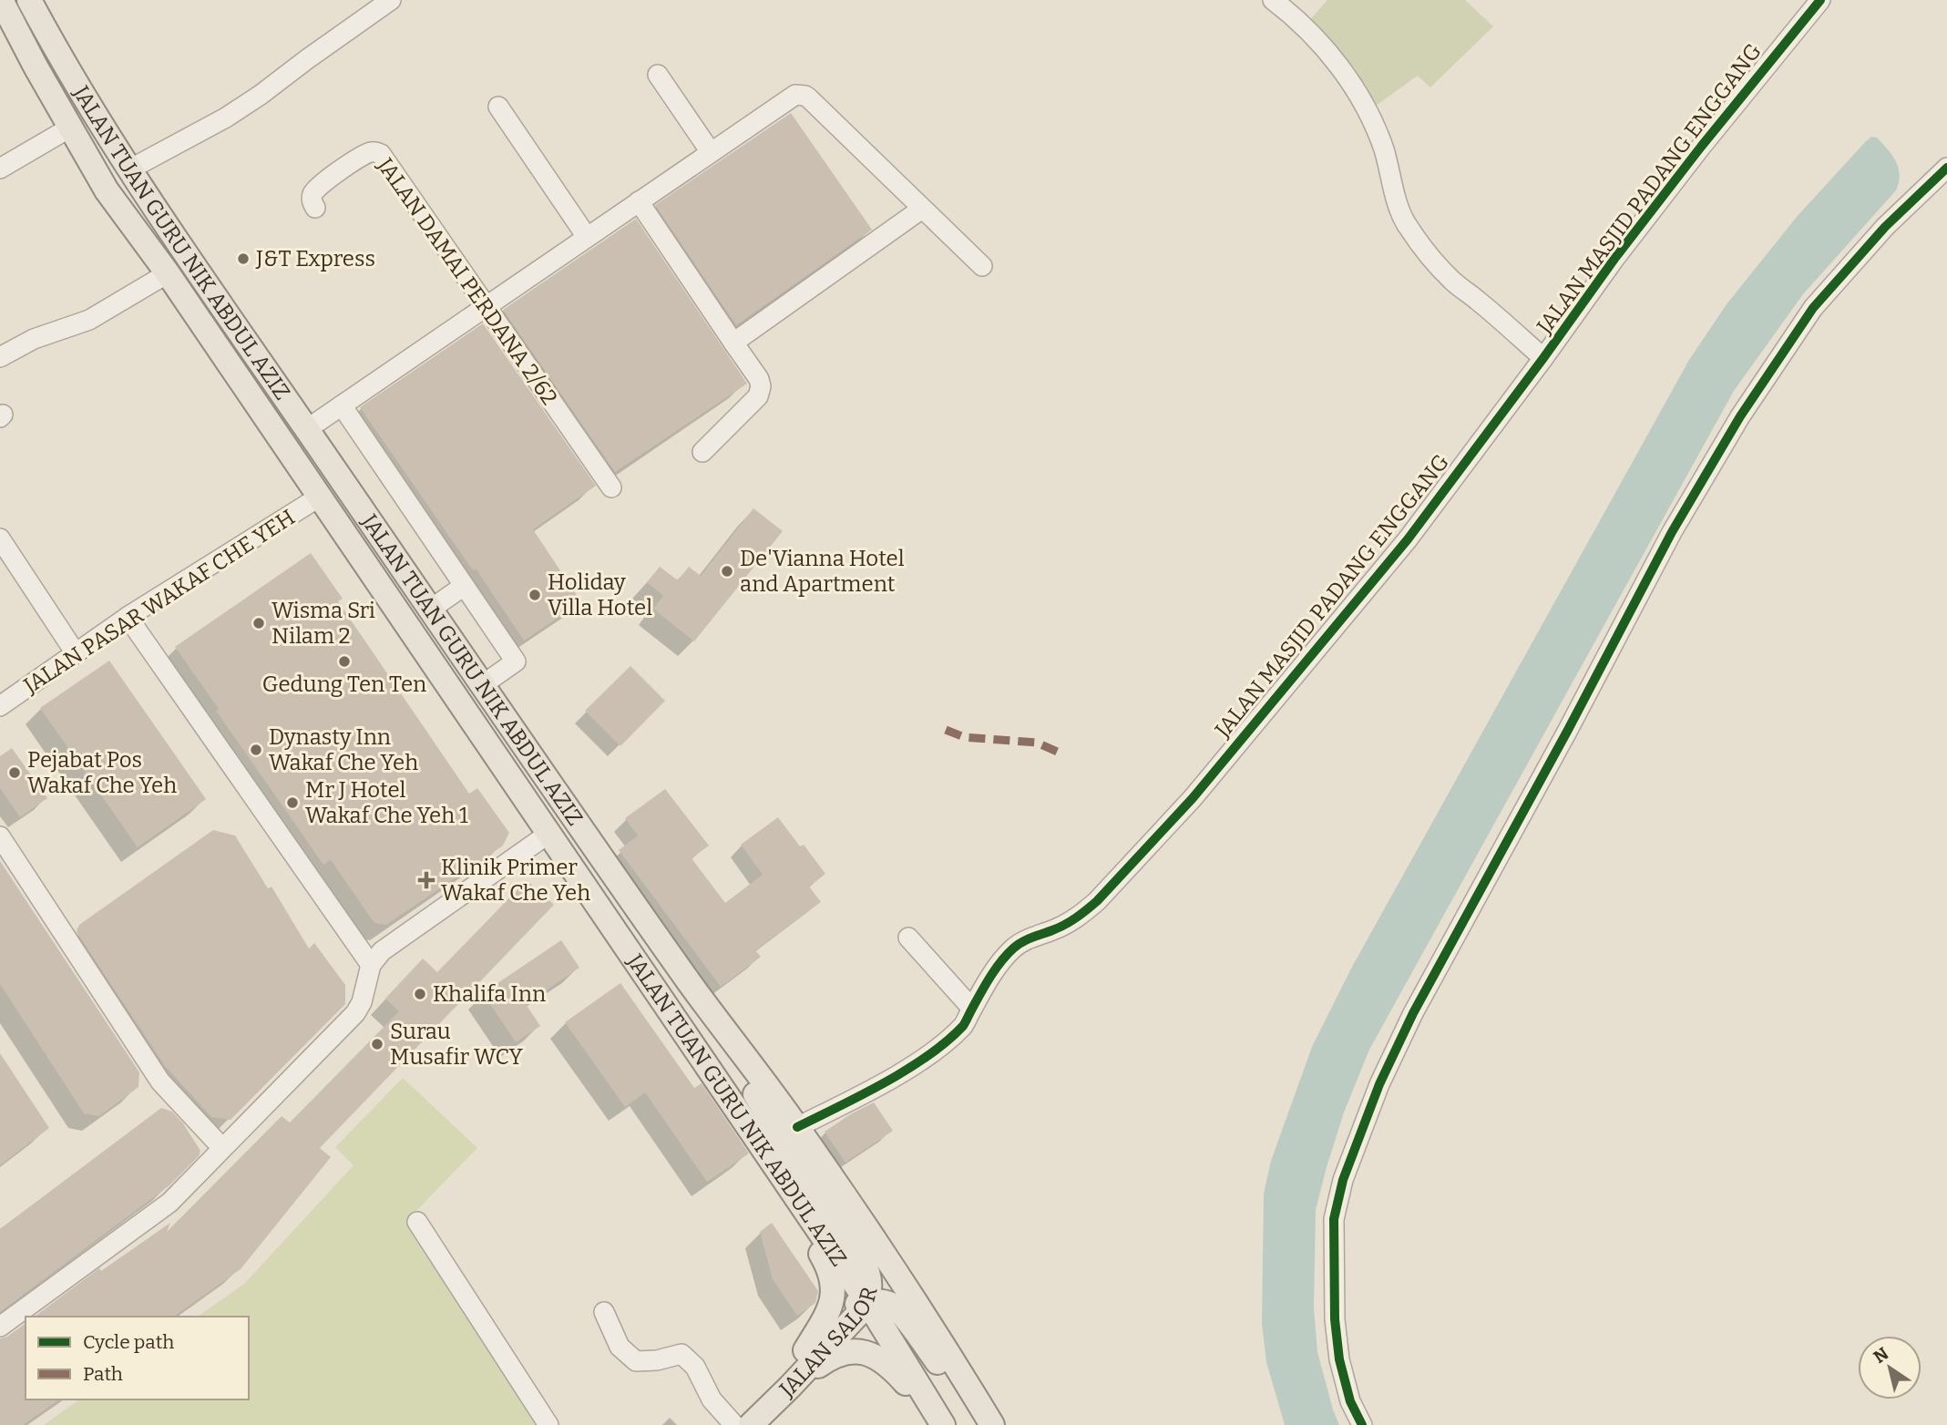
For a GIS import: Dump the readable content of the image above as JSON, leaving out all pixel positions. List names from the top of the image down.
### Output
{
  "streets": {
    "main road": ["JALAN TUAN GURU NIK ABDUL AZIZ", "JALAN SALOR"],
    "street": ["JALAN MASJID PADANG ENGGANG", "JALAN DAMAI PERDANA 2/62", "JALAN PASAR WAKAF CHE YEH"]
  },
  "crossings": [
    ["JALAN MASJID PADANG ENGGANG", "JALAN TUAN GURU NIK ABDUL AZIZ"],
    ["JALAN TUAN GURU NIK ABDUL AZIZ", "JALAN PASAR WAKAF CHE YEH"],
    ["JALAN TUAN GURU NIK ABDUL AZIZ", "JALAN SALOR"]
  ],
  "places": {
    "other": [
      "J&T Express",
      "De'Vianna Hotel and Apartment",
      "Holiday Villa Hotel",
      "Wisma Sri Nilam 2",
      "Gedung Ten Ten",
      "Dynasty Inn Wakaf Che Yeh",
      "Pejabat Pos Wakaf Che Yeh",
      "Mr J Hotel Wakaf Che Yeh 1",
      "Khalifa Inn",
      "Surau Musafir WCY"
    ],
    "health": ["Klinik Primer Wakaf Che Yeh"]
  },
  "legend": ["Cycle path", "Path"],
  "north": "top left"
}
